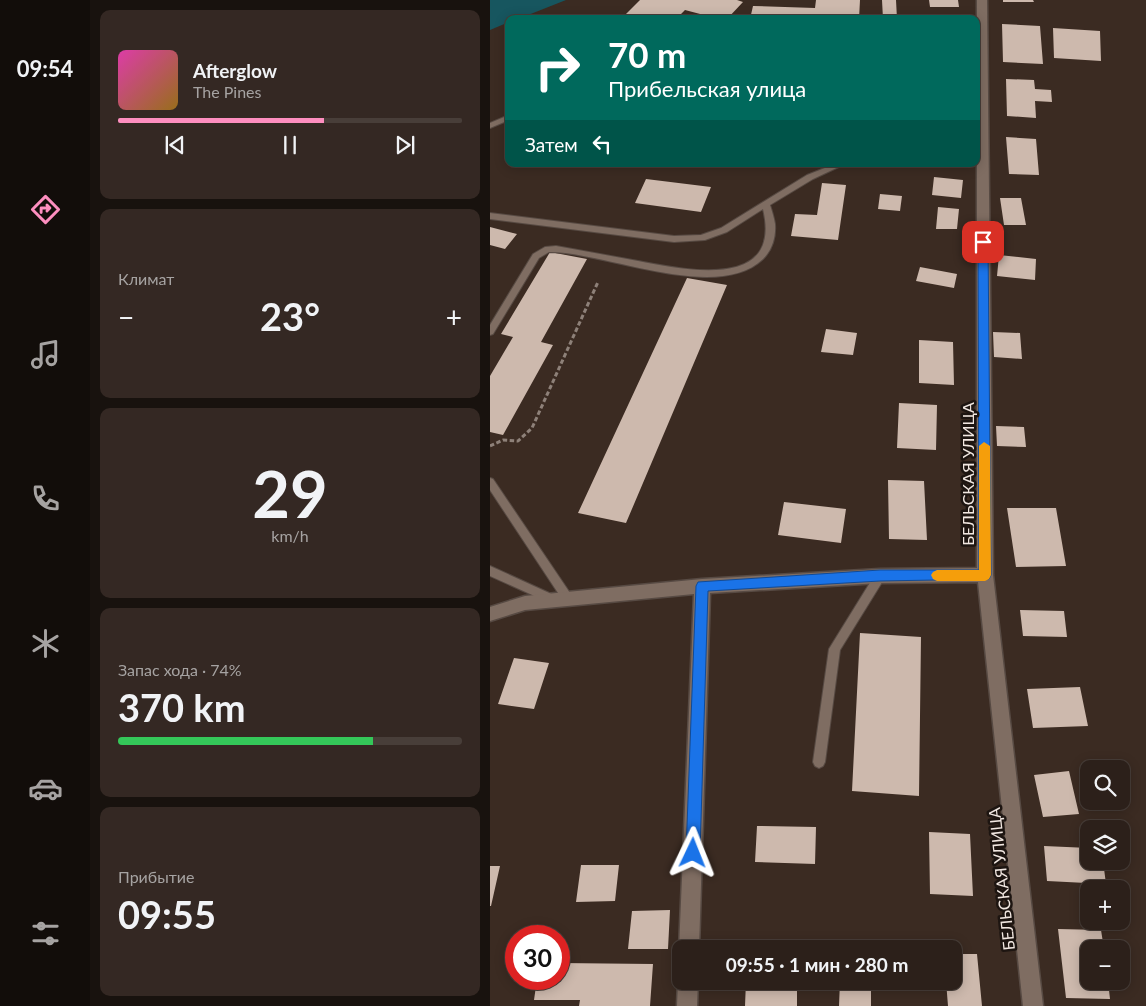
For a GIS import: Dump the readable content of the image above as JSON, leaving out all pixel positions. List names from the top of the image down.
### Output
{
  "streets": {
    "street": ["БЕЛЬСКАЯ УЛИЦА"]
  },
  "page": {
    "tabs": "09:54",
    "turn": ["70 m", "Прибельская улица"],
    "song": ["Afterglow", "The Pines"],
    "then": "Затем",
    "tile": [
      "Климат",
      ["29", "km/h"],
      ["Запас хода · 74%", "370 km"],
      ["Прибытие", "09:55"]
    ],
    "heat": ["−", "23°", "+"],
    "map_buttons": ["+", "−"],
    "limit": "30",
    "trip": "09:55 · 1 мин · 280 m"
  }
}
